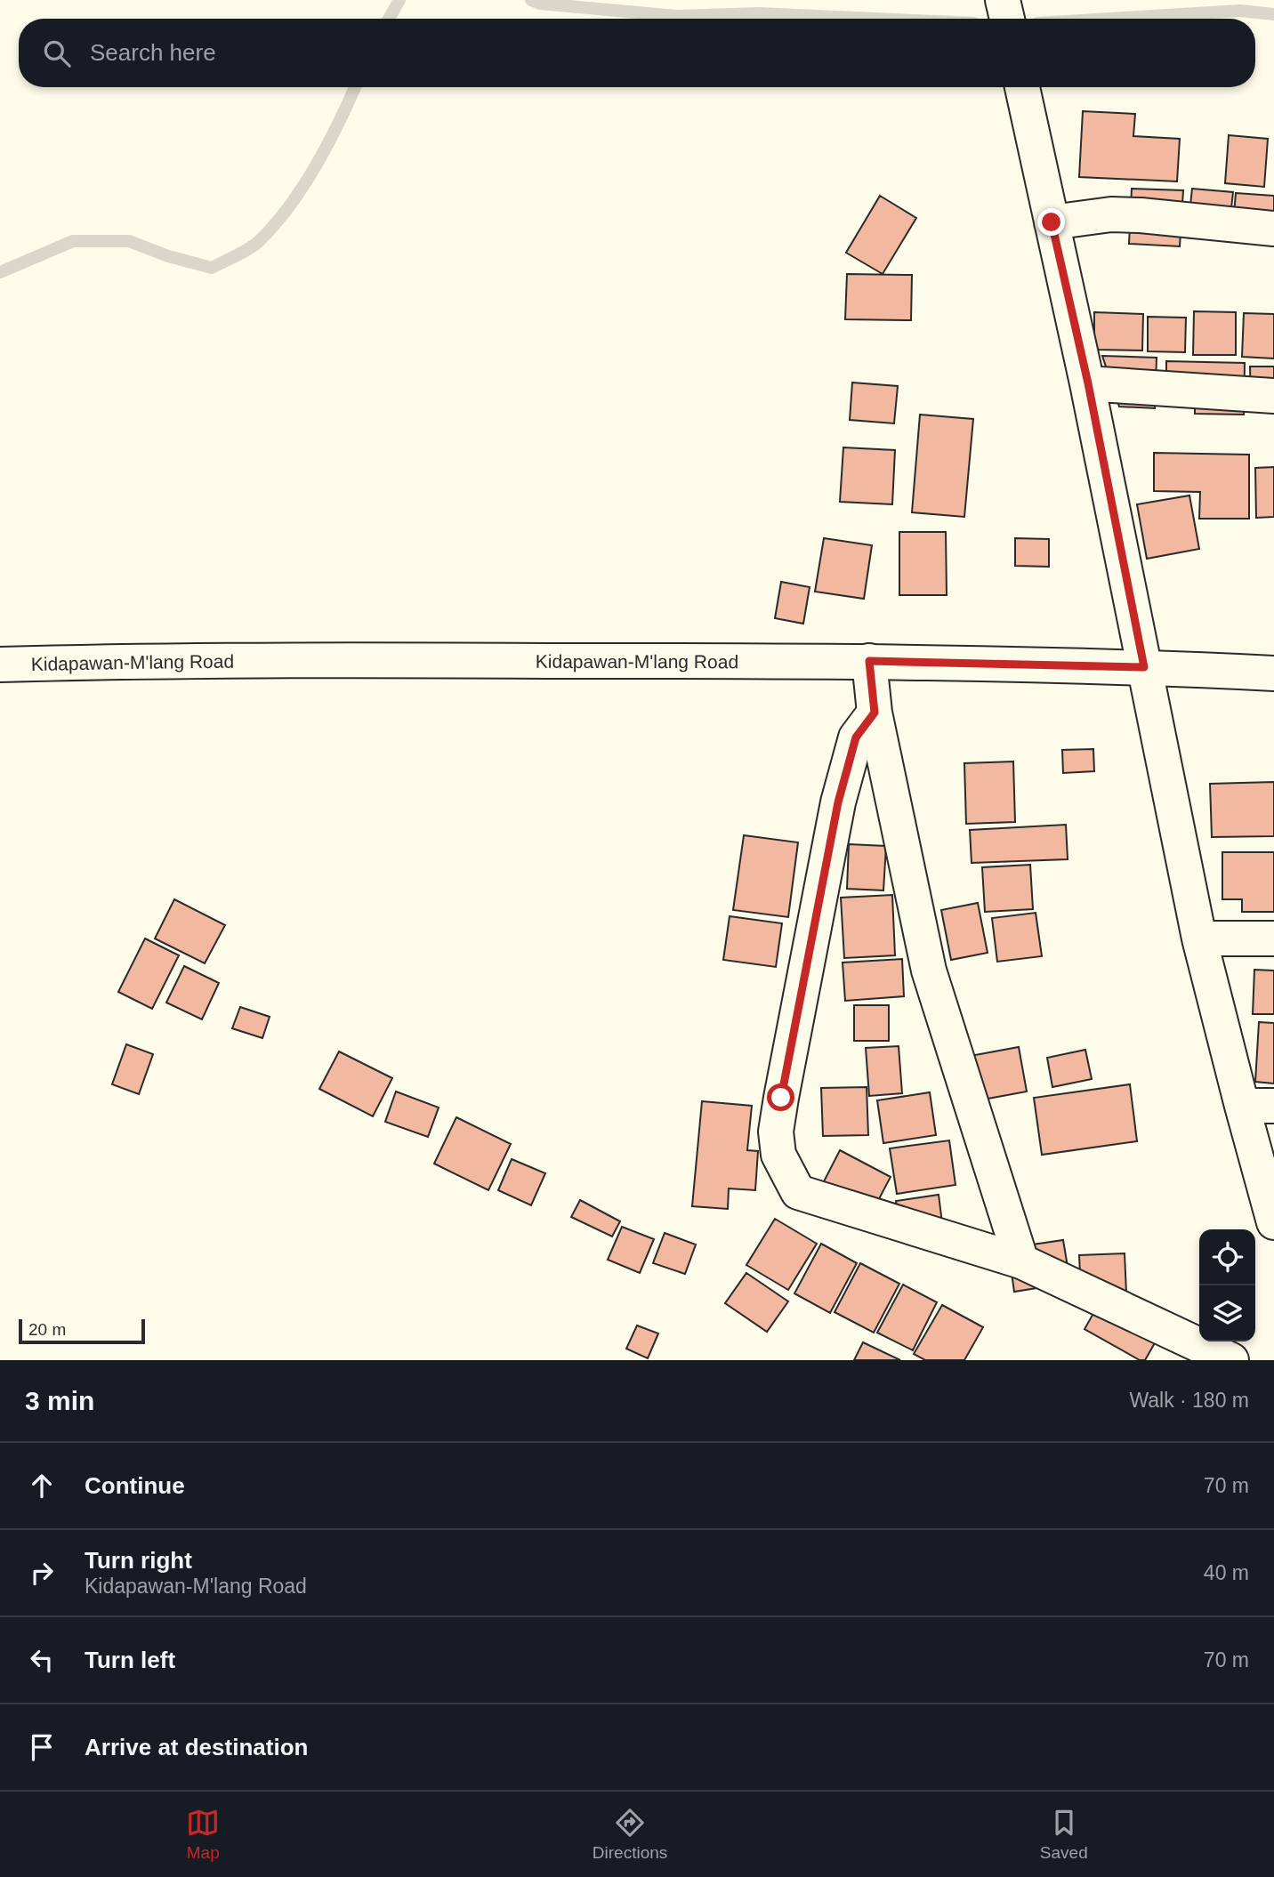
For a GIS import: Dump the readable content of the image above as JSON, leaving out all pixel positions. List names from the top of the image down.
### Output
{
  "streets": {
    "street": ["Kidapawan-M'lang Road"]
  },
  "scale_bar": "20 m",
  "page": {
    "search": "Search here",
    "scale": "20 m",
    "heading": ["3 min", "Walk · 180 m"],
    "list": [
      ["Continue", "70 m"],
      ["Turn right", "Kidapawan-M'lang Road", "40 m"],
      ["Turn left", "70 m"],
      "Arrive at destination"
    ],
    "nav": ["Map", "Directions", "Saved"]
  }
}
